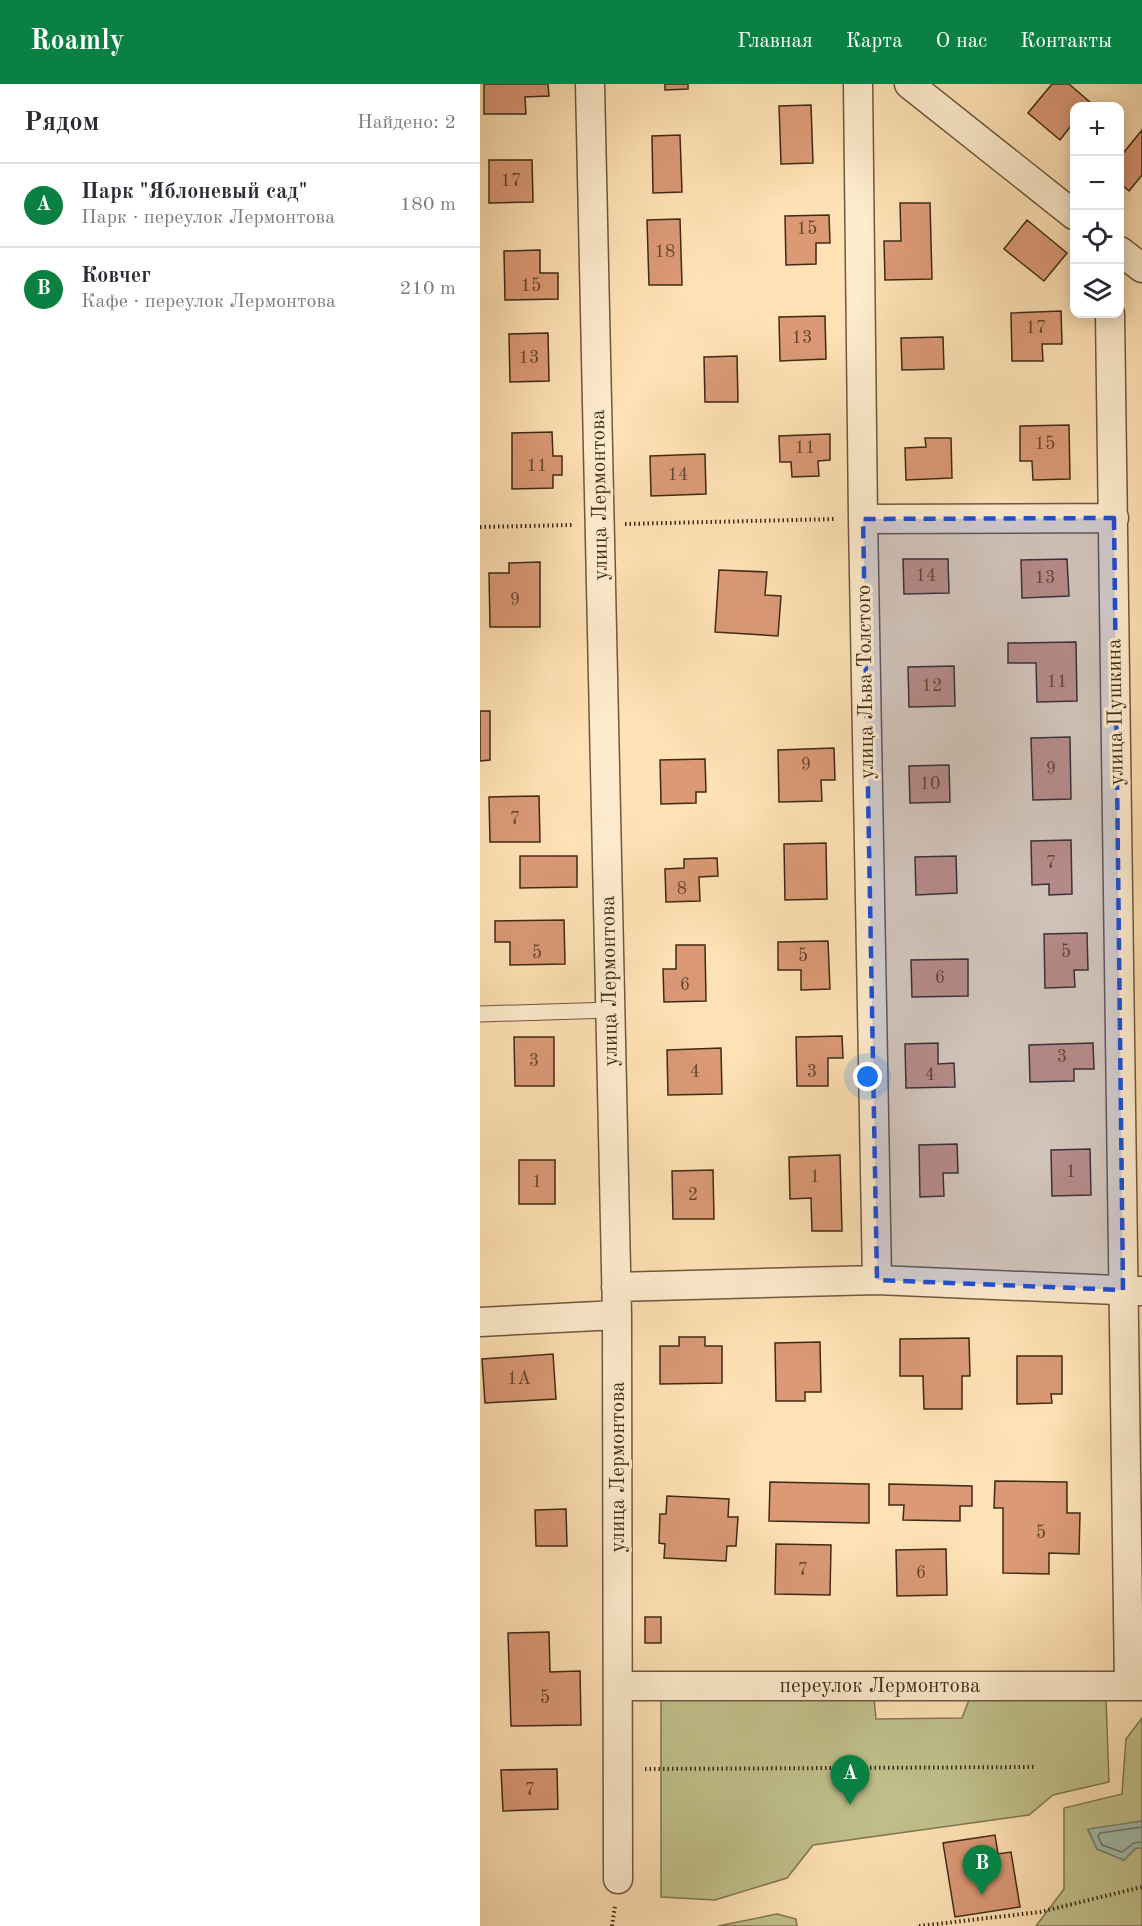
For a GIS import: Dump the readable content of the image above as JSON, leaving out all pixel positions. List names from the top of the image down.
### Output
{
  "streets": {
    "street": [
      "улица Лермонтова",
      "улица Льва Толстого",
      "улица Пушкина",
      "переулок Лермонтова"
    ]
  },
  "crossings": [
    ["улица Лермонтова", "переулок Лермонтова"],
    ["улица Пушкина", "переулок Лермонтова"]
  ],
  "house_numbers": [
    "17",
    "15",
    "18",
    "15",
    "17",
    "13",
    "13",
    "15",
    "11",
    "11",
    "14",
    "14",
    "13",
    "9",
    "11",
    "12",
    "9",
    "9",
    "10",
    "7",
    "7",
    "8",
    "5",
    "5",
    "5",
    "6",
    "6",
    "3",
    "3",
    "4",
    "3",
    "4",
    "1",
    "1",
    "1",
    "2",
    "1А",
    "5",
    "7",
    "6",
    "5",
    "7"
  ],
  "page": {
    "header": "Roamly",
    "nav": [
      "Главная",
      "Карта",
      "О нас",
      "Контакты"
    ],
    "heading": ["Рядом", "Найдено: 2"],
    "map_buttons": ["+", "−"],
    "list": [
      {
        "mark": "A",
        "name": "Парк \"Яблоневый сад\"",
        "note": "Парк · переулок Лермонтова",
        "value": "180 m"
      },
      {
        "mark": "B",
        "name": "Ковчег",
        "note": "Кафе · переулок Лермонтова",
        "value": "210 m"
      }
    ],
    "pins": ["A", "B"]
  }
}
